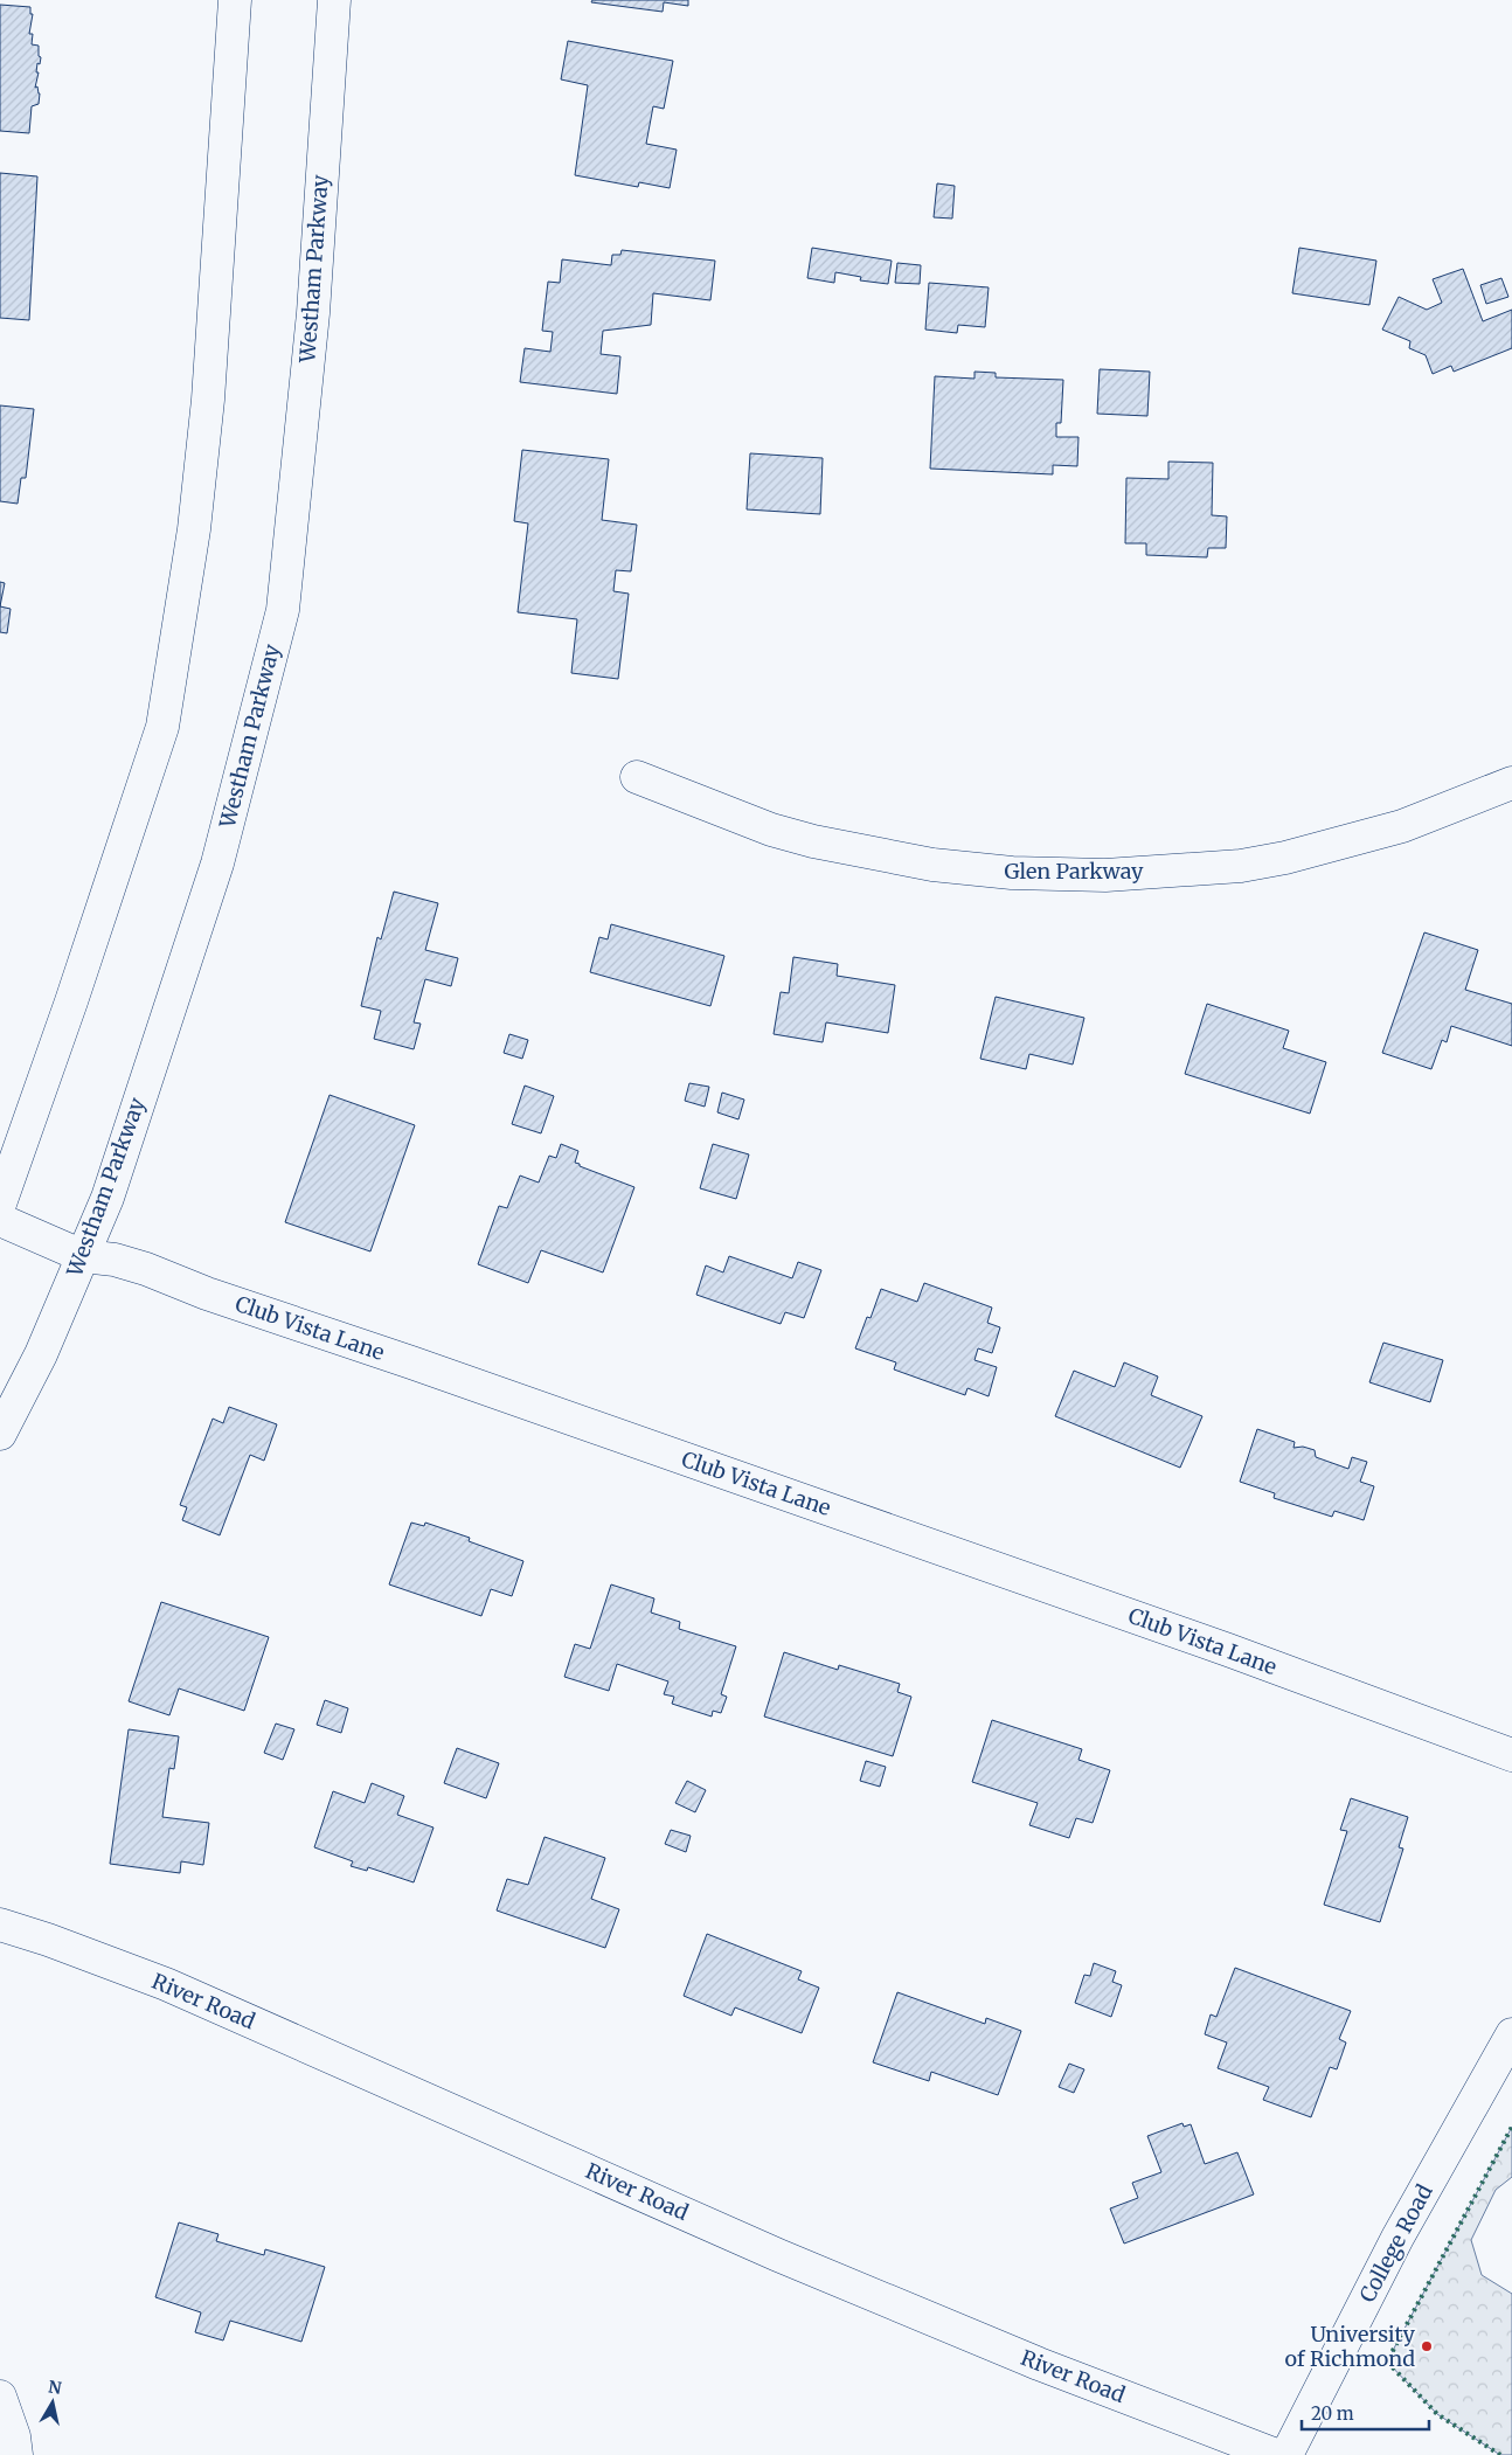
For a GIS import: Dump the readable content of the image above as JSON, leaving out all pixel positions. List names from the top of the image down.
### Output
{
  "streets": {
    "street": [
      "Westham Parkway",
      "Glen Parkway",
      "Club Vista Lane",
      "River Road",
      "College Road"
    ]
  },
  "crossings": [
    ["Westham Parkway", "Club Vista Lane"]
  ],
  "places": ["University of Richmond"],
  "scale_bar": "20 m",
  "north": "top"
}
